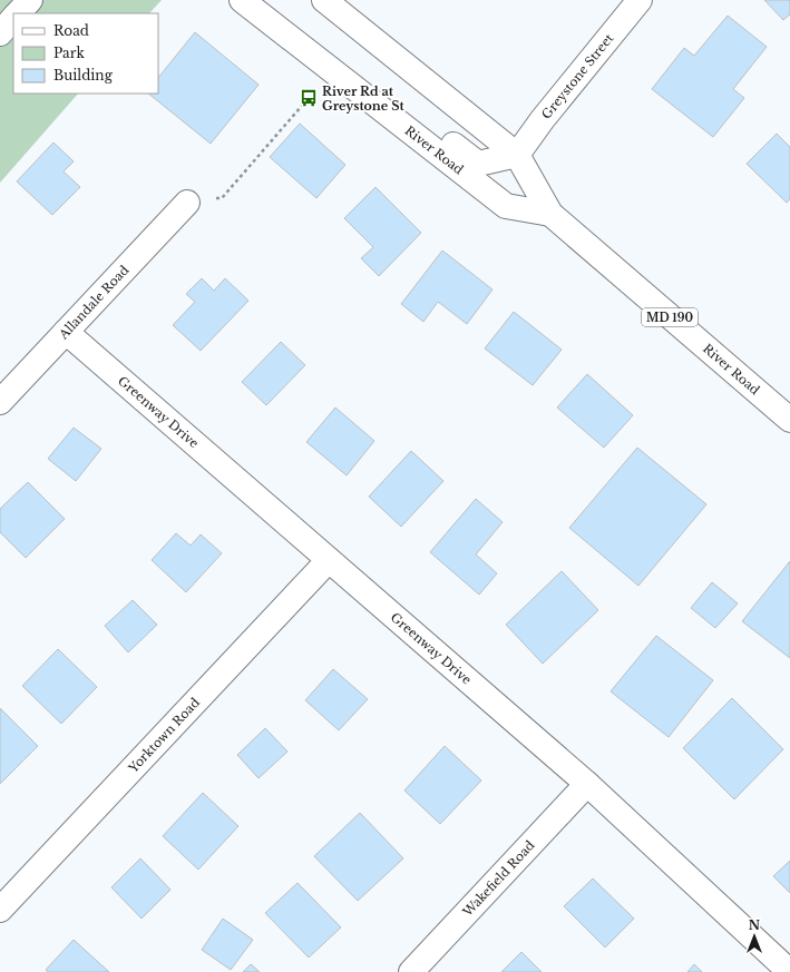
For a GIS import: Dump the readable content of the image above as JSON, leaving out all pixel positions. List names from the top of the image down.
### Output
{
  "streets": {
    "street": [
      "Greystone Street",
      "River Road",
      "Allandale Road",
      "MD 190",
      "Greenway Drive",
      "Yorktown Road",
      "Wakefield Road"
    ]
  },
  "crossings": [
    ["Greystone Street", "River Road"],
    ["Allandale Road", "Greenway Drive"],
    ["Greenway Drive", "Yorktown Road"],
    ["Greenway Drive", "Wakefield Road"]
  ],
  "places": {
    "bus stop": ["River Rd at Greystone St"]
  },
  "legend": ["Road", "Park", "Building"],
  "north": "top"
}
